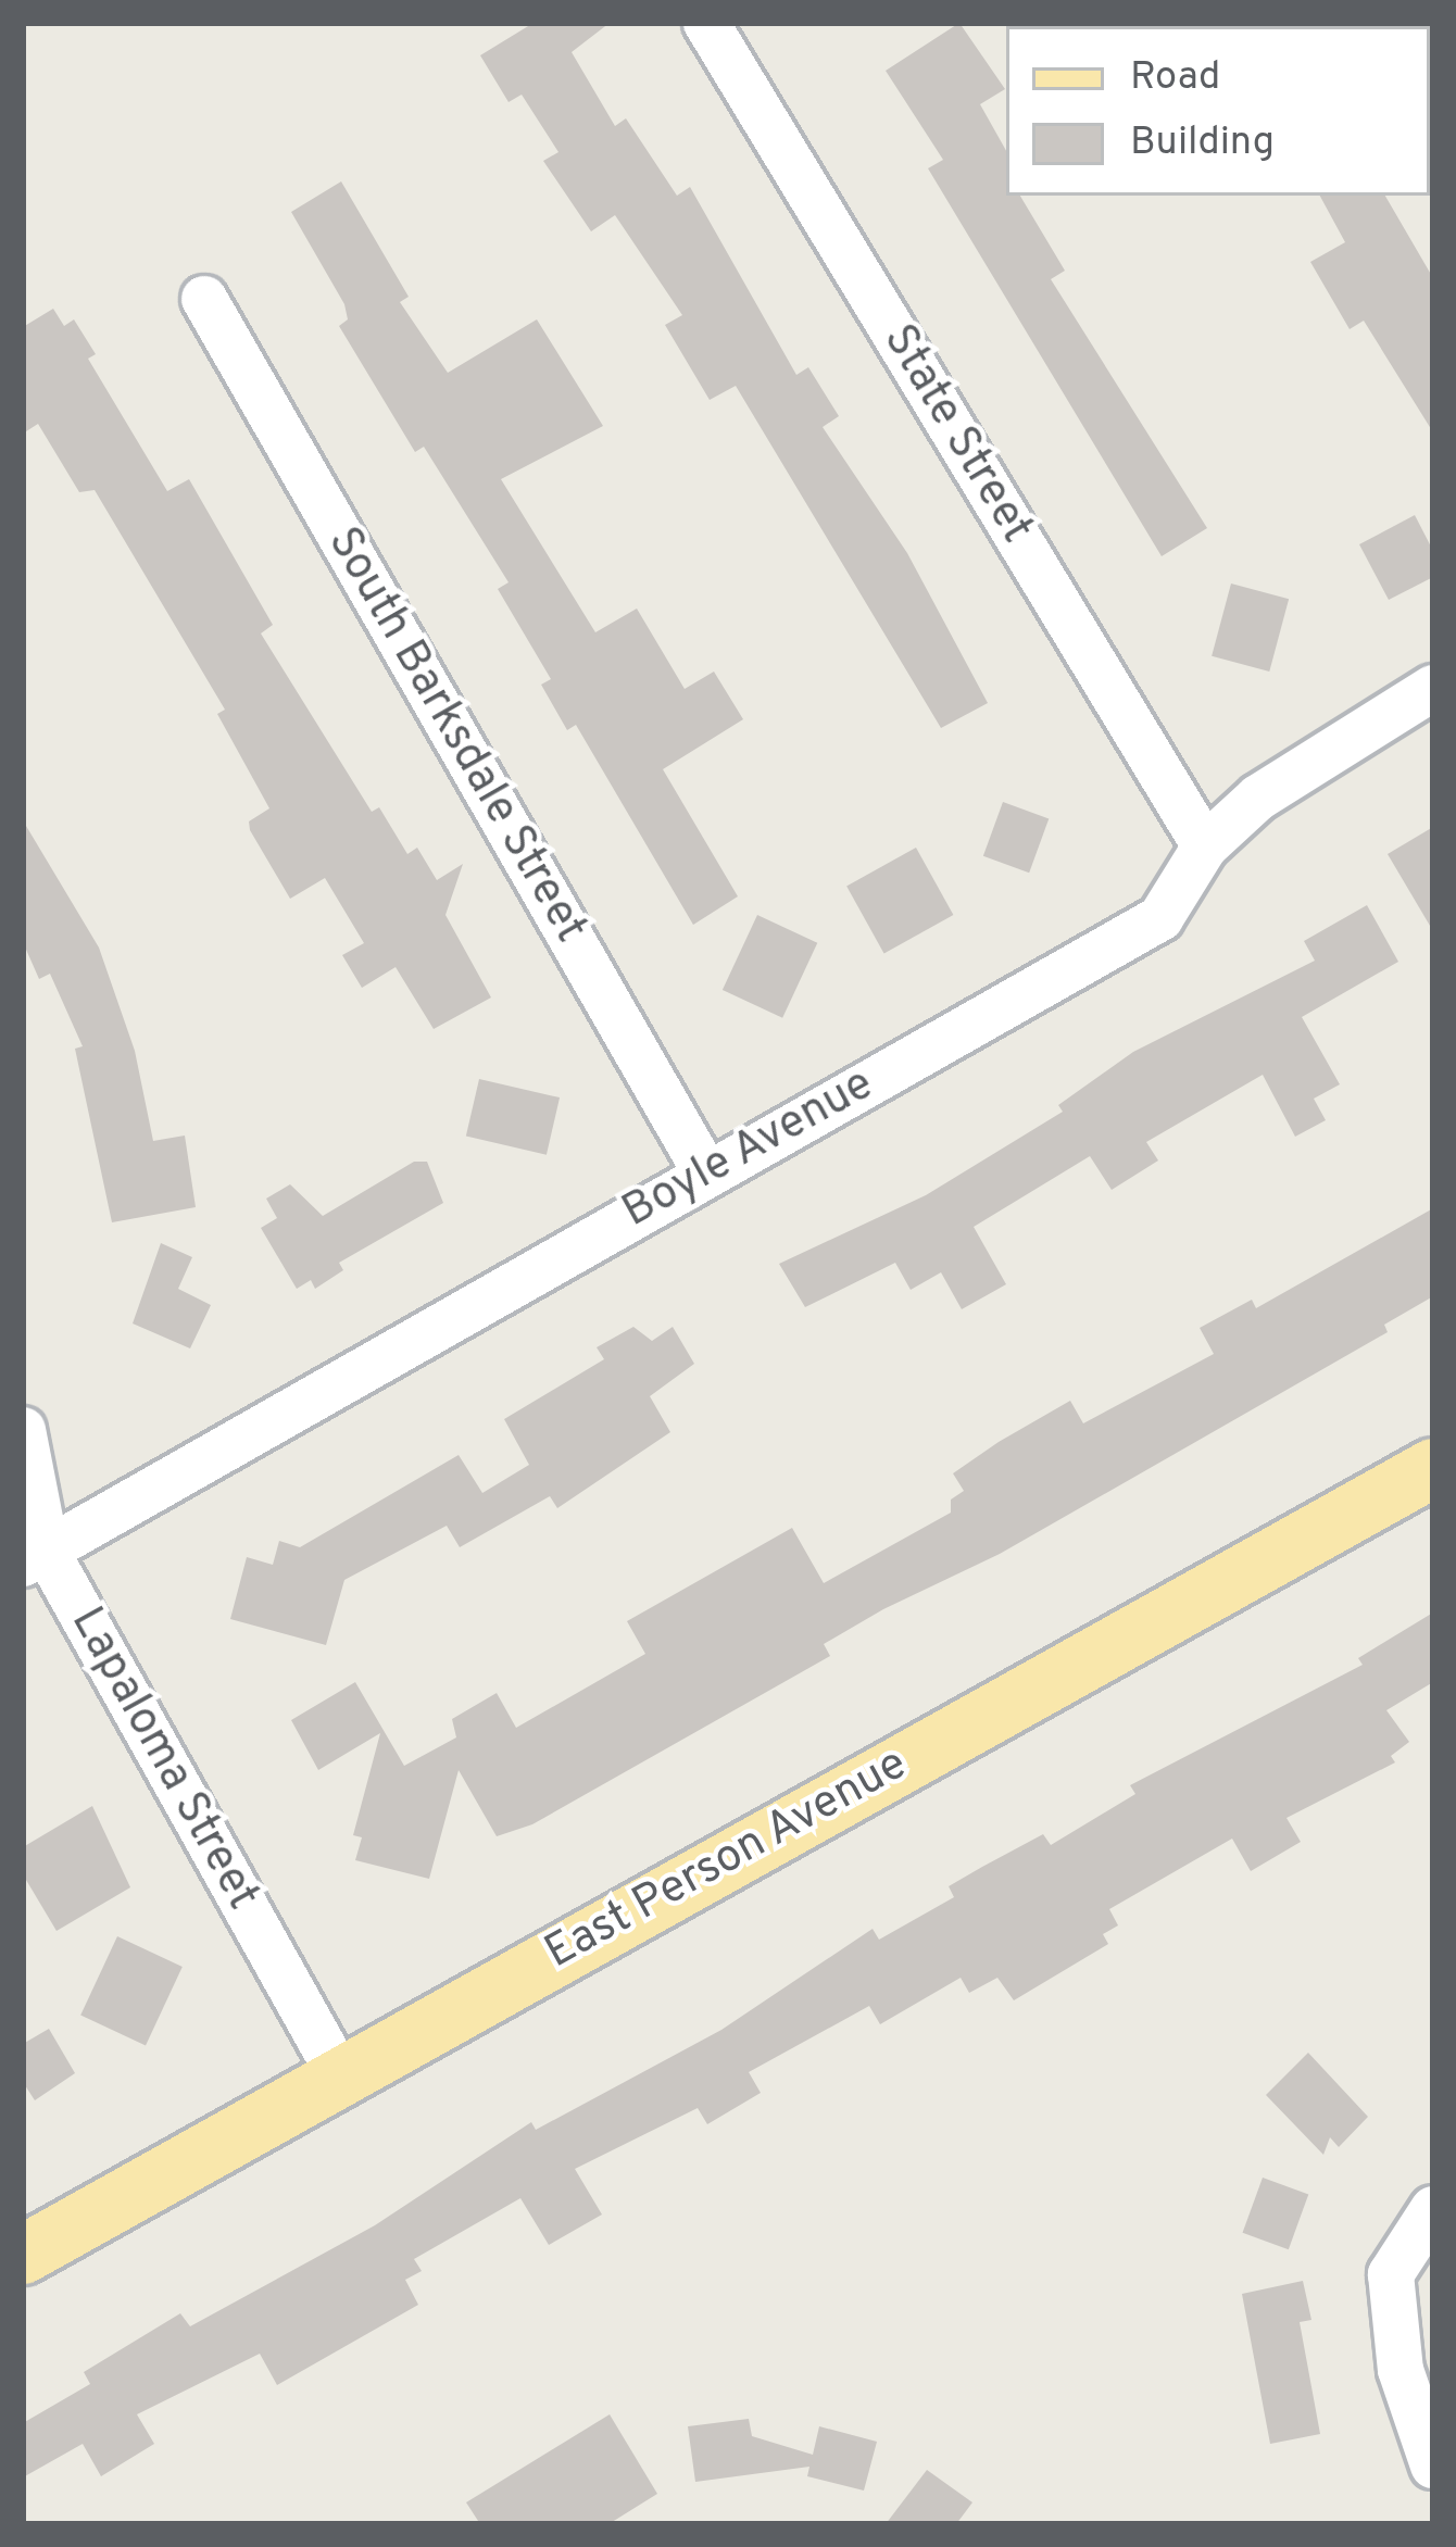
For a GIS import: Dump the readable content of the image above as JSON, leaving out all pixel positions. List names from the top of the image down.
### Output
{
  "streets": {
    "main road": ["East Person Avenue"],
    "street": [
      "State Street",
      "South Barksdale Street",
      "Boyle Avenue",
      "Lapaloma Street"
    ]
  },
  "crossings": [
    ["State Street", "Boyle Avenue"],
    ["South Barksdale Street", "Boyle Avenue"],
    ["Boyle Avenue", "Lapaloma Street"],
    ["Lapaloma Street", "East Person Avenue"]
  ],
  "legend": ["Road", "Building"]
}
